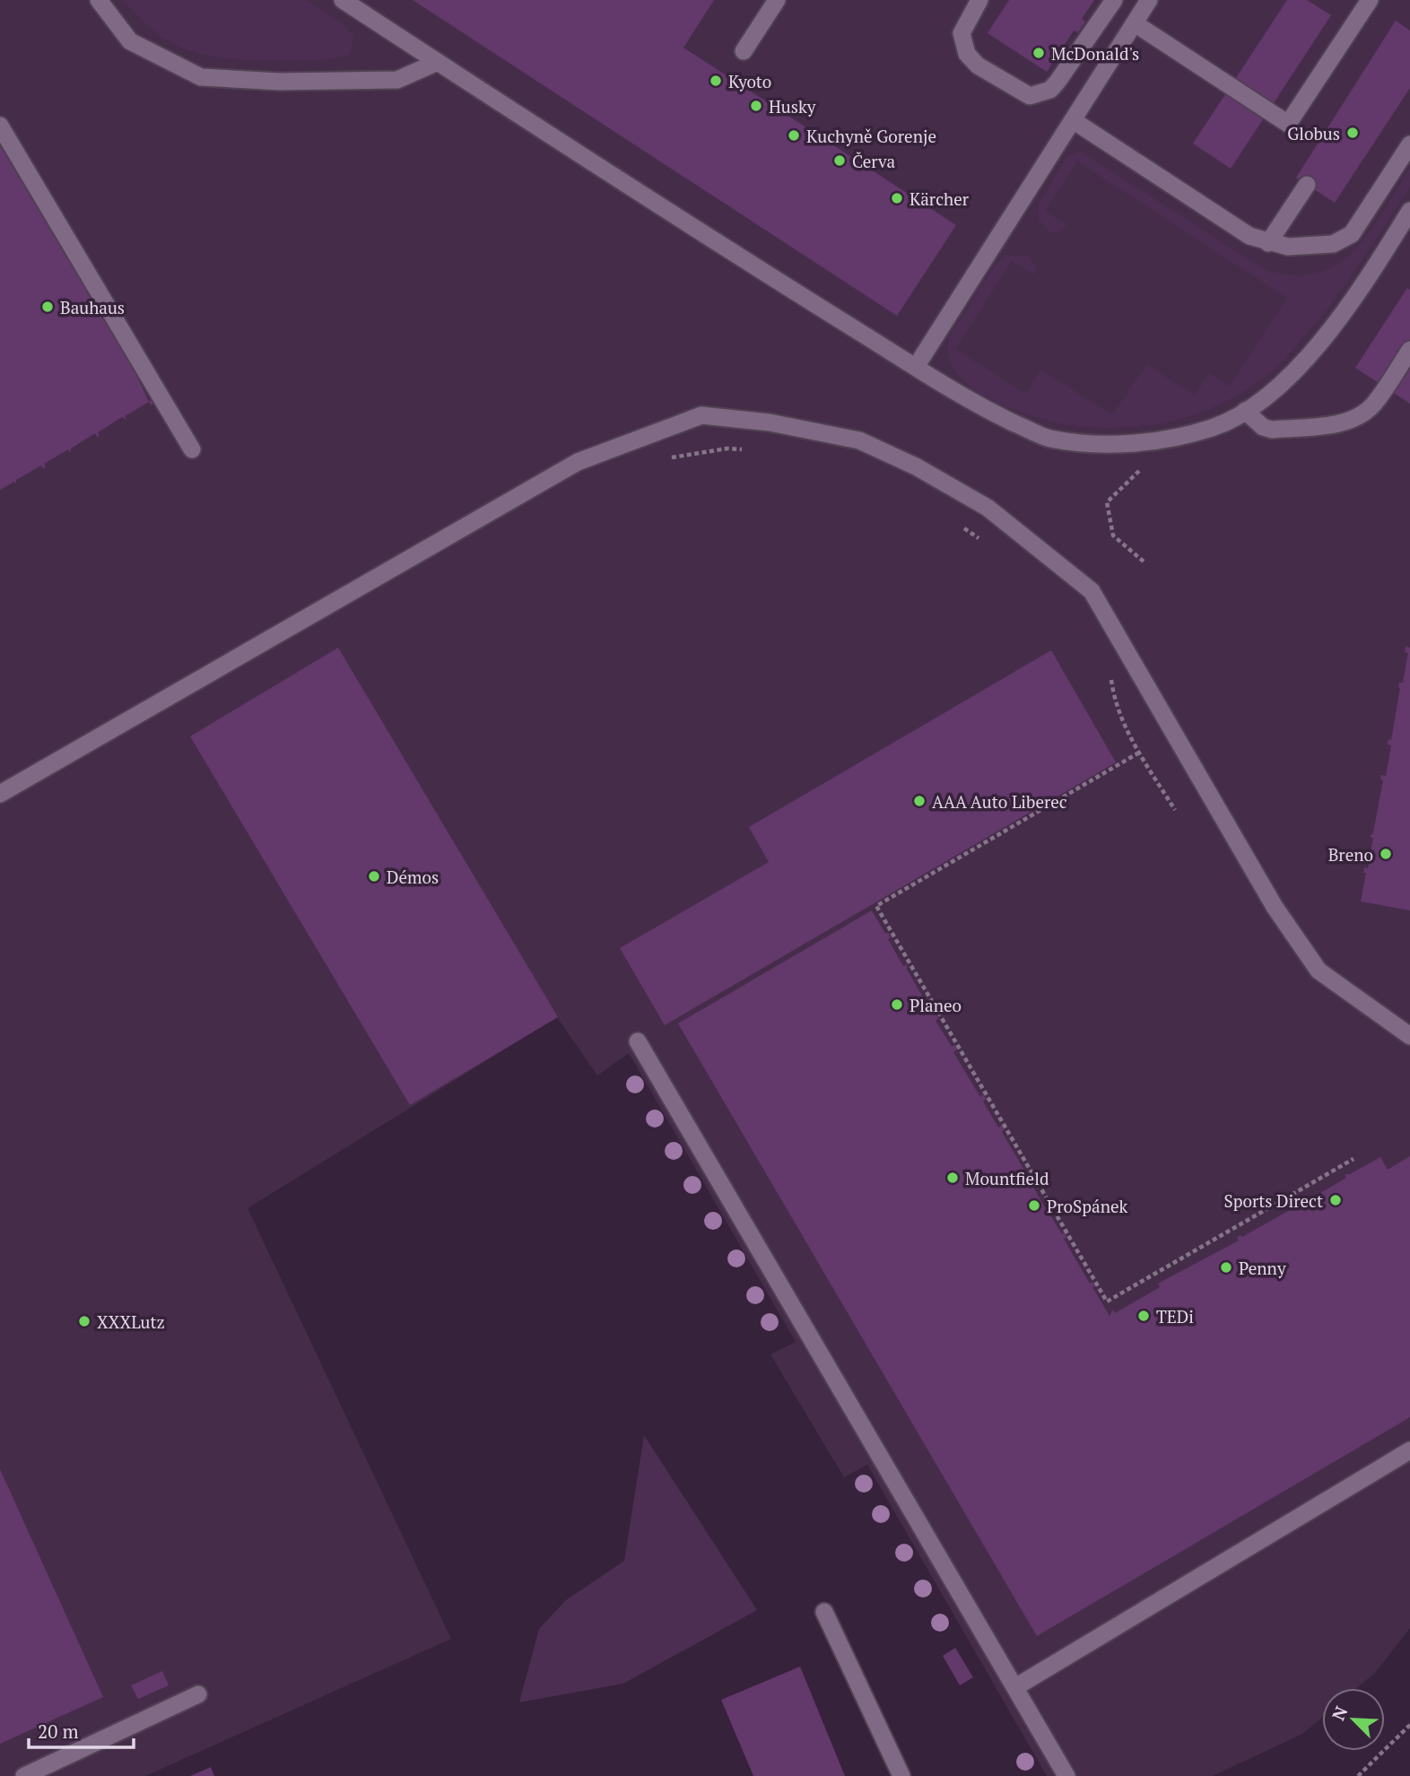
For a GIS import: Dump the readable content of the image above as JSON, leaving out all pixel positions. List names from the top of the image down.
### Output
{
  "places": [
    "McDonald's",
    "Kyoto",
    "Husky",
    "Globus",
    "Kuchyně Gorenje",
    "Červa",
    "Kärcher",
    "Bauhaus",
    "AAA Auto Liberec",
    "Breno",
    "Démos",
    "Planeo",
    "Mountfield",
    "Sports Direct",
    "ProSpánek",
    "Penny",
    "TEDi",
    "XXXLutz"
  ],
  "scale_bar": "20 m",
  "north": "top left"
}
